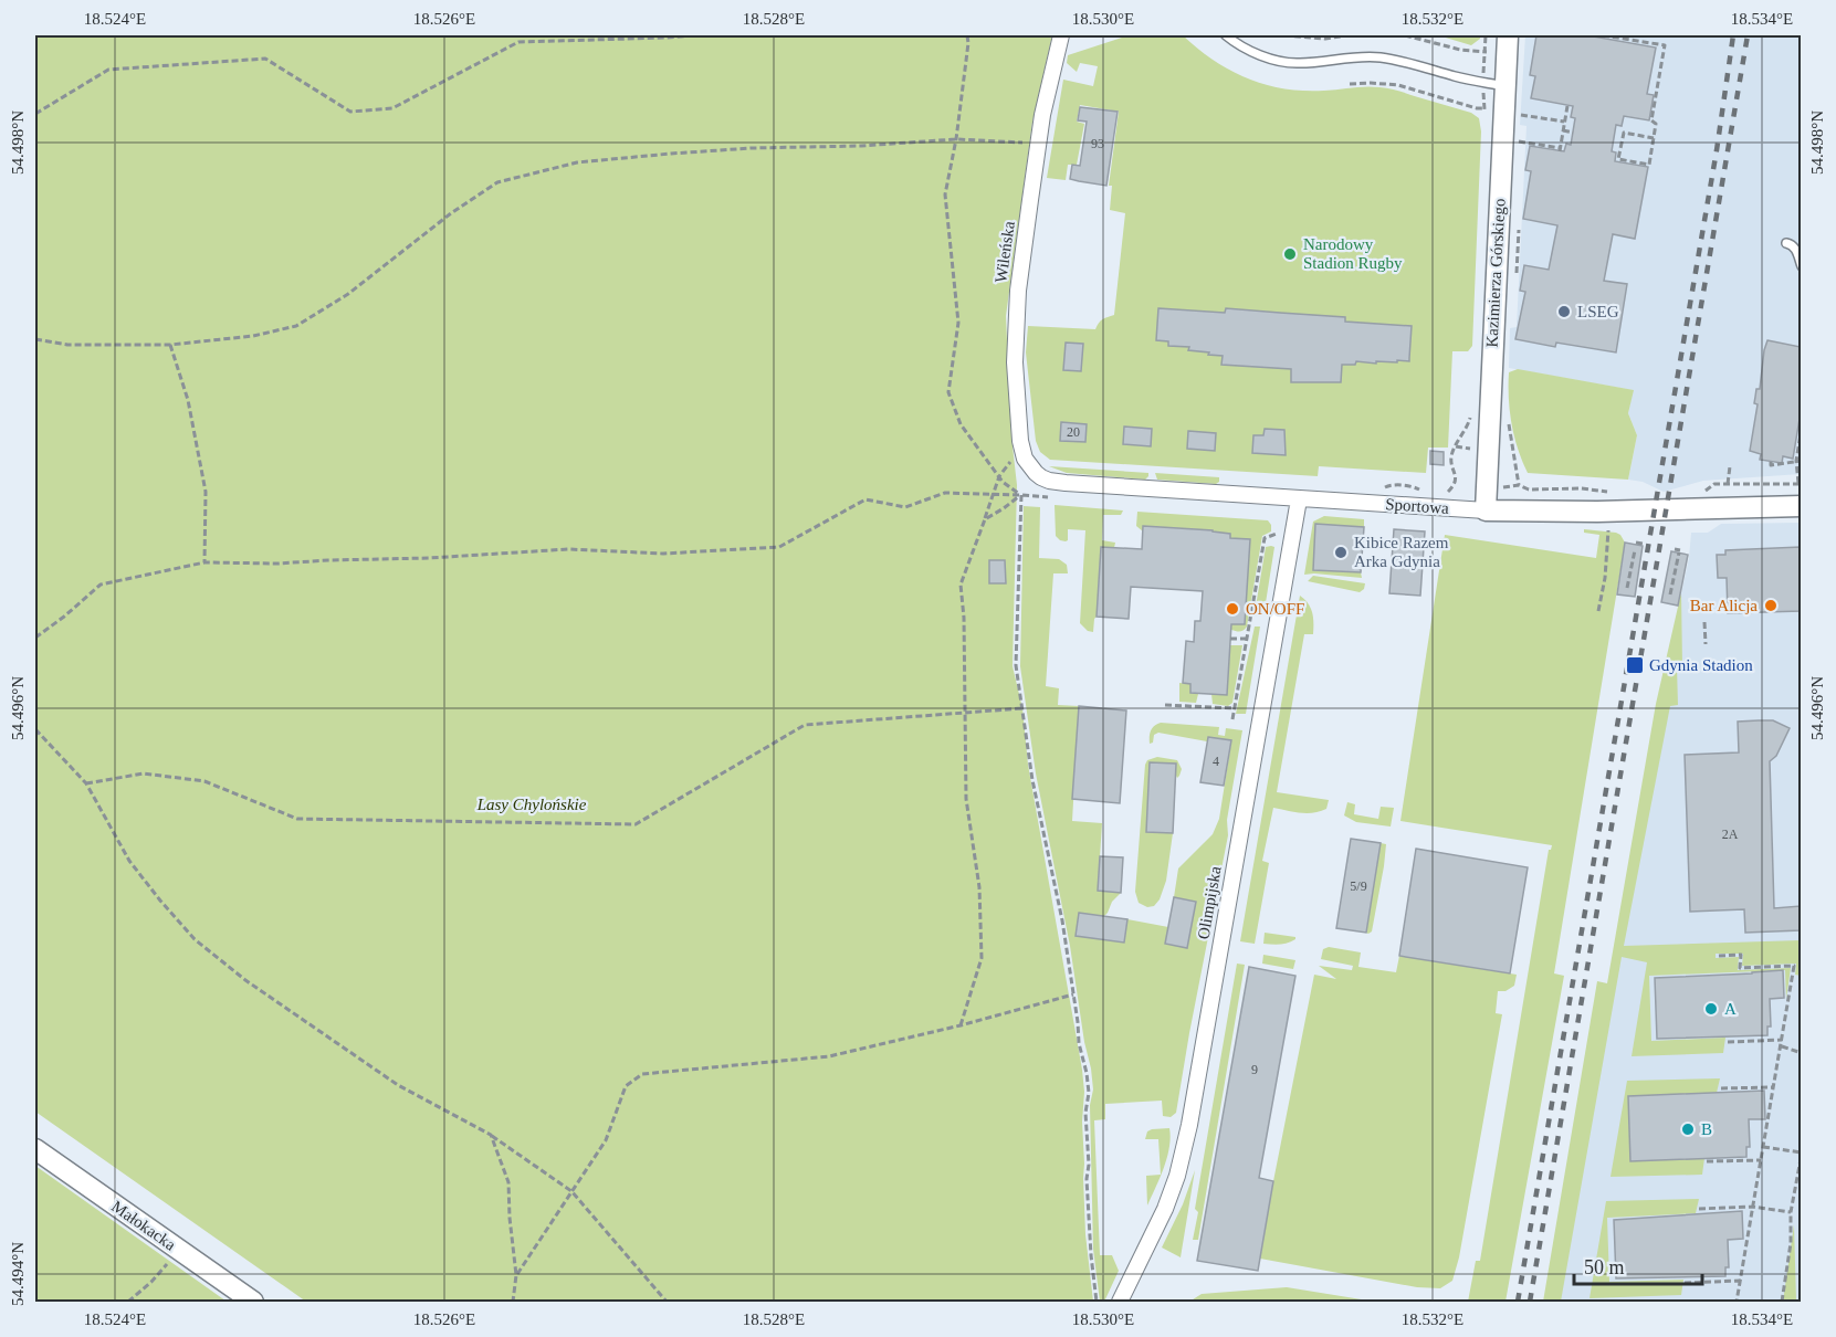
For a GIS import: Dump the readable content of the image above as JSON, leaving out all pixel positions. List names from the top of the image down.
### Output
{
  "streets": {
    "street": [
      "Wileńska",
      "Kazimierza Górskiego",
      "Sportowa",
      "Olimpijska",
      "Małokacka"
    ]
  },
  "crossings": [
    ["Wileńska", "Sportowa"],
    ["Kazimierza Górskiego", "Sportowa"],
    ["Sportowa", "Olimpijska"]
  ],
  "parks": ["Lasy Chylońskie"],
  "places": {
    "other": [
      "Narodowy Stadion Rugby",
      "LSEG",
      "Kibice Razem Arka Gdynia",
      "Bar Alicja",
      "ON/OFF",
      "A",
      "B"
    ],
    "transit": ["Gdynia Stadion"]
  },
  "house_numbers": [
    "93",
    "20",
    "4",
    "2A",
    "5/9",
    "9"
  ],
  "scale_bar": "50 m",
  "coordinates": [
    "18.524°E",
    "18.526°E",
    "18.528°E",
    "18.530°E",
    "18.532°E",
    "18.534°E",
    "54.498°N",
    "54.496°N",
    "54.494°N"
  ]
}
